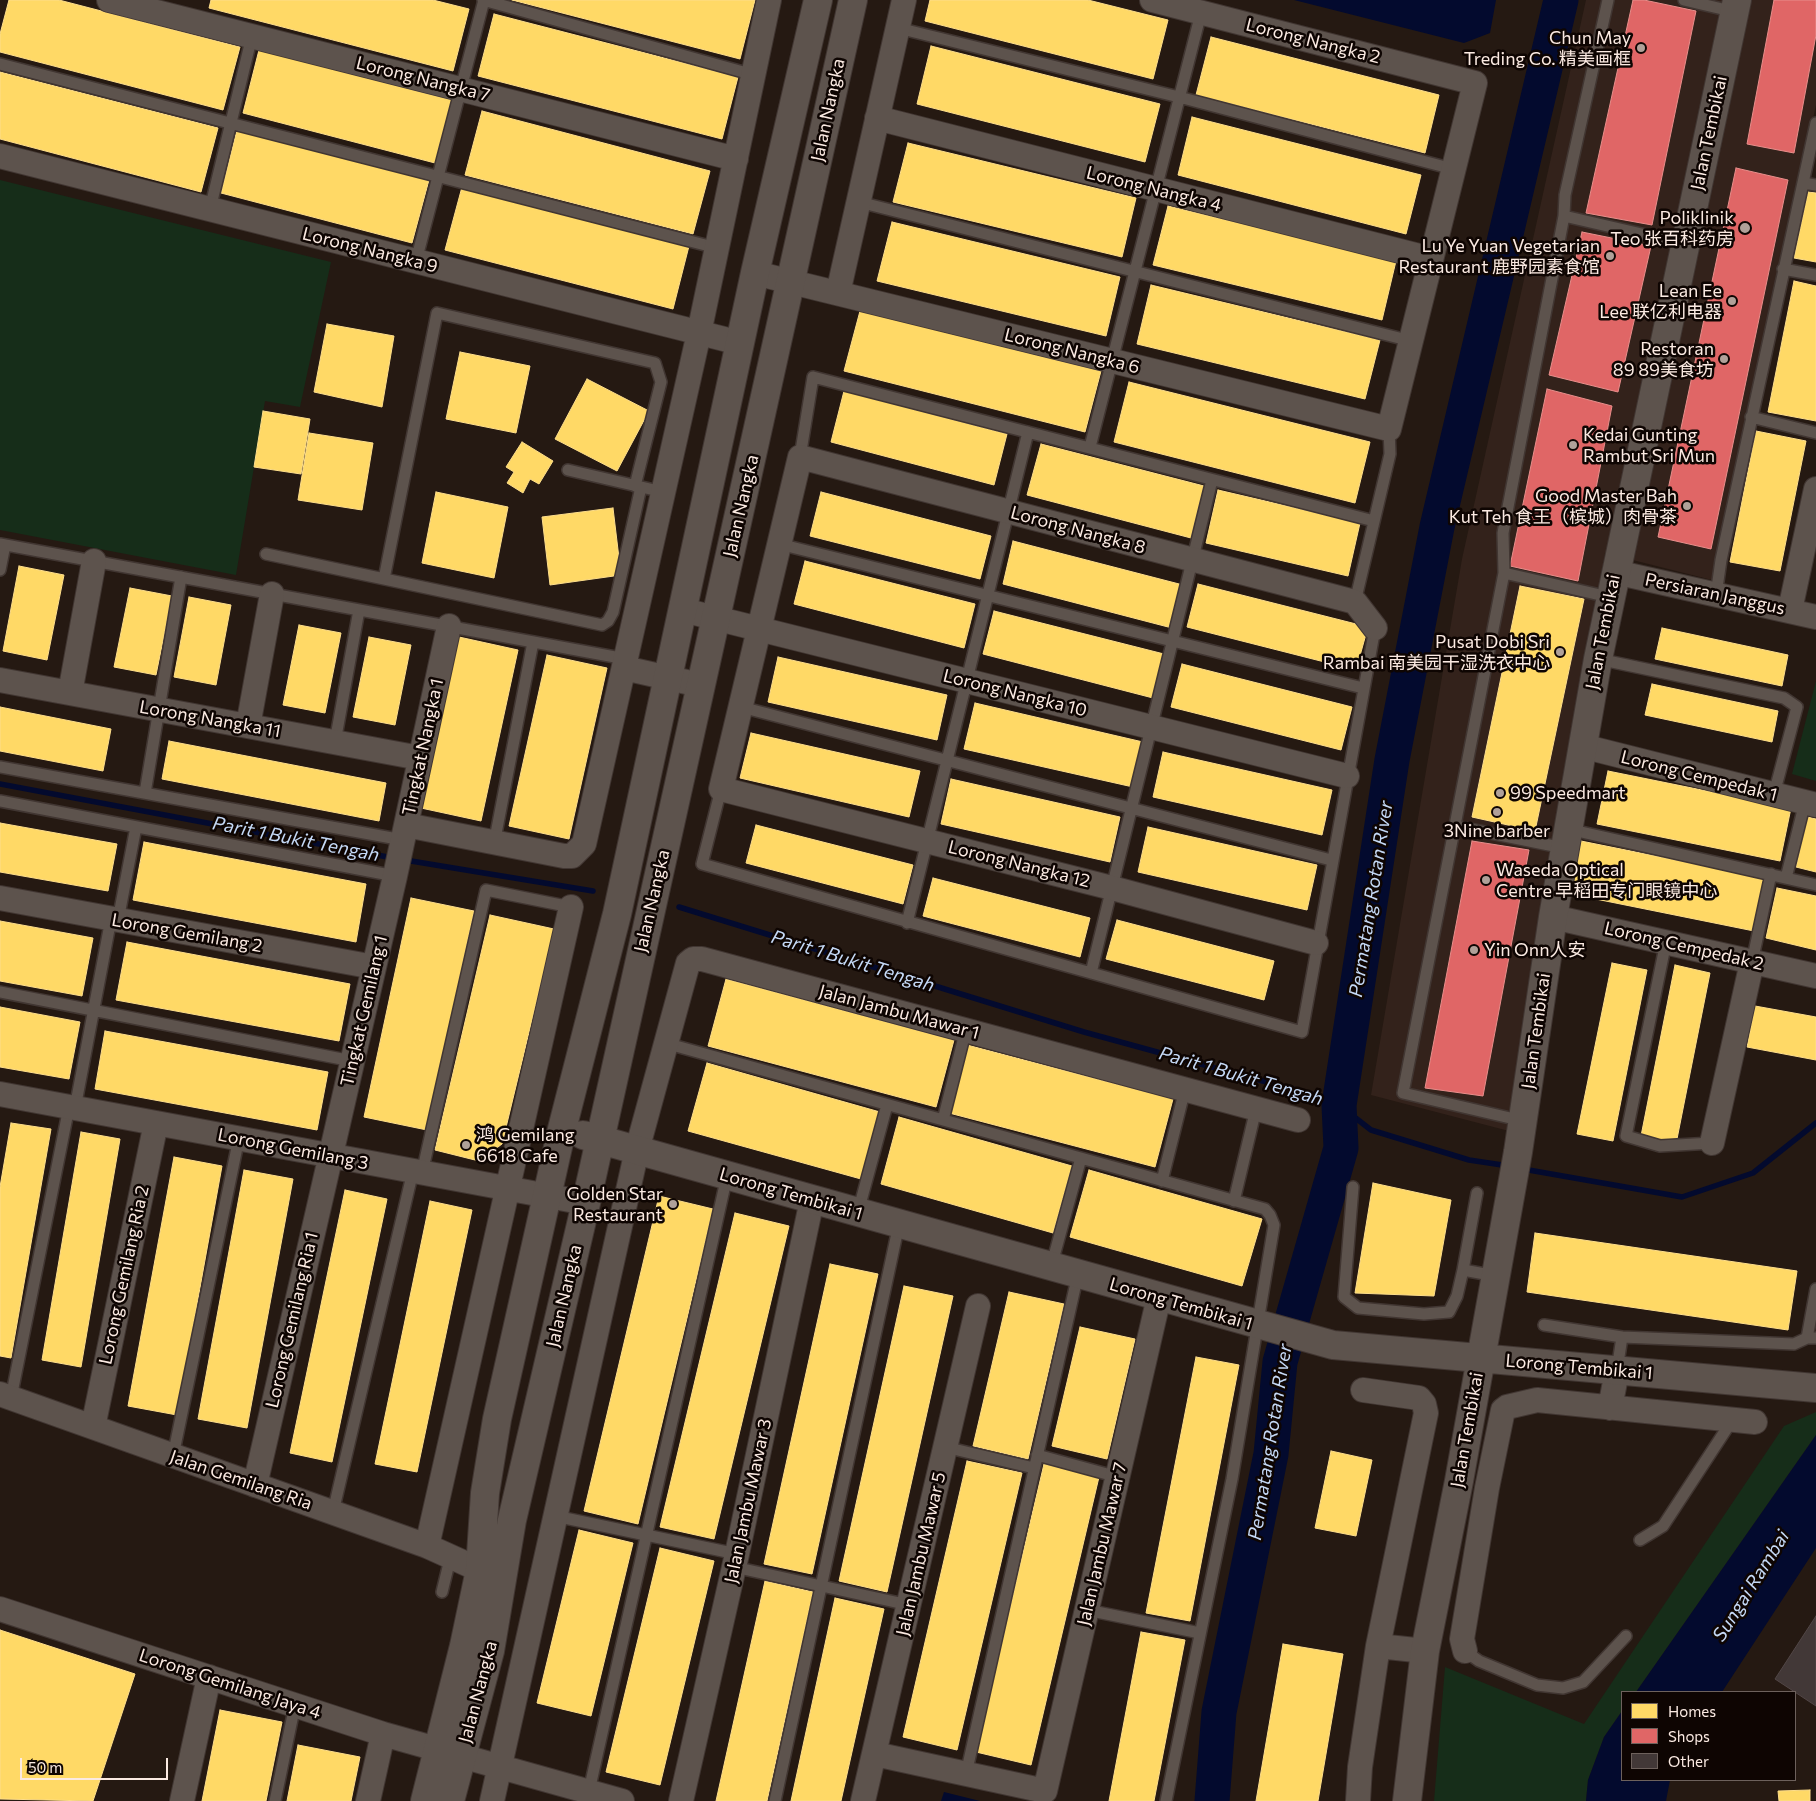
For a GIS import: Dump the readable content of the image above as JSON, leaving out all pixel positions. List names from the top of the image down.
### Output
{
  "streets": {
    "street": [
      "Lorong Nangka 2",
      "Lorong Nangka 7",
      "Jalan Nangka",
      "Jalan Tembikai",
      "Lorong Nangka 4",
      "Lorong Nangka 9",
      "Lorong Nangka 6",
      "Lorong Nangka 8",
      "Persiaran Janggus",
      "Lorong Nangka 10",
      "Lorong Nangka 11",
      "Tingkat Nangka 1",
      "Lorong Cempedak 1",
      "Lorong Nangka 12",
      "Lorong Gemilang 2",
      "Lorong Cempedak 2",
      "Tingkat Gemilang 1",
      "Jalan Jambu Mawar 1",
      "Lorong Gemilang 3",
      "Lorong Tembikai 1",
      "Lorong Gemilang Ria 2",
      "Lorong Gemilang Ria 1",
      "Jalan Gemilang Ria",
      "Jalan Jambu Mawar 3",
      "Jalan Jambu Mawar 7",
      "Jalan Jambu Mawar 5",
      "Lorong Gemilang Jaya 4"
    ]
  },
  "crossings": [
    ["Jalan Nangka", "Lorong Nangka 9"],
    ["Jalan Nangka", "Lorong Nangka 6"],
    ["Jalan Nangka", "Lorong Nangka 10"],
    ["Jalan Nangka", "Lorong Gemilang 3"],
    ["Jalan Nangka", "Lorong Tembikai 1"],
    ["Jalan Nangka", "Jalan Gemilang Ria"],
    ["Jalan Nangka", "Lorong Gemilang Jaya 4"],
    ["Jalan Tembikai", "Persiaran Janggus"],
    ["Jalan Tembikai", "Lorong Cempedak 1"],
    ["Jalan Tembikai", "Lorong Cempedak 2"],
    ["Jalan Tembikai", "Lorong Tembikai 1"],
    ["Lorong Nangka 11", "Tingkat Nangka 1"],
    ["Tingkat Nangka 1", "Tingkat Gemilang 1"],
    ["Lorong Gemilang 2", "Tingkat Gemilang 1"],
    ["Tingkat Gemilang 1", "Lorong Gemilang 3"],
    ["Tingkat Gemilang 1", "Lorong Gemilang Ria 1"],
    ["Jalan Jambu Mawar 1", "Lorong Tembikai 1"],
    ["Jalan Jambu Mawar 1", "Lorong Gemilang Jaya 4"],
    ["Lorong Gemilang 3", "Lorong Gemilang Ria 2"],
    ["Lorong Gemilang 3", "Lorong Gemilang Ria 1"],
    ["Lorong Tembikai 1", "Jalan Jambu Mawar 3"],
    ["Lorong Tembikai 1", "Jalan Jambu Mawar 7"],
    ["Lorong Gemilang Ria 2", "Jalan Gemilang Ria"],
    ["Lorong Gemilang Ria 1", "Jalan Gemilang Ria"]
  ],
  "water": ["Parit 1 Bukit Tengah", "Permatang Rotan River", "Sungai Rambai"],
  "places": [
    "Chun May Treding Co. 精美画框",
    "Poliklinik Teo 张百科药房",
    "Lu Ye Yuan Vegetarian Restaurant 鹿野园素食馆",
    "Lean Ee Lee 联亿利电器",
    "Restoran 89 89美食坊",
    "Kedai Gunting Rambut Sri Mun",
    "Good Master Bah Kut Teh 食王（槟城）肉骨茶",
    "Pusat Dobi Sri Rambai 南美园干湿洗衣中心",
    "99 Speedmart",
    "3Nine barber",
    "Waseda Optical Centre 早稻田专门眼镜中心",
    "Yin Onn人安",
    "鸿 Gemilang 6618 Cafe",
    "Golden Star Restaurant"
  ],
  "legend": ["Homes", "Shops", "Other"],
  "scale_bar": "50 m"
}
